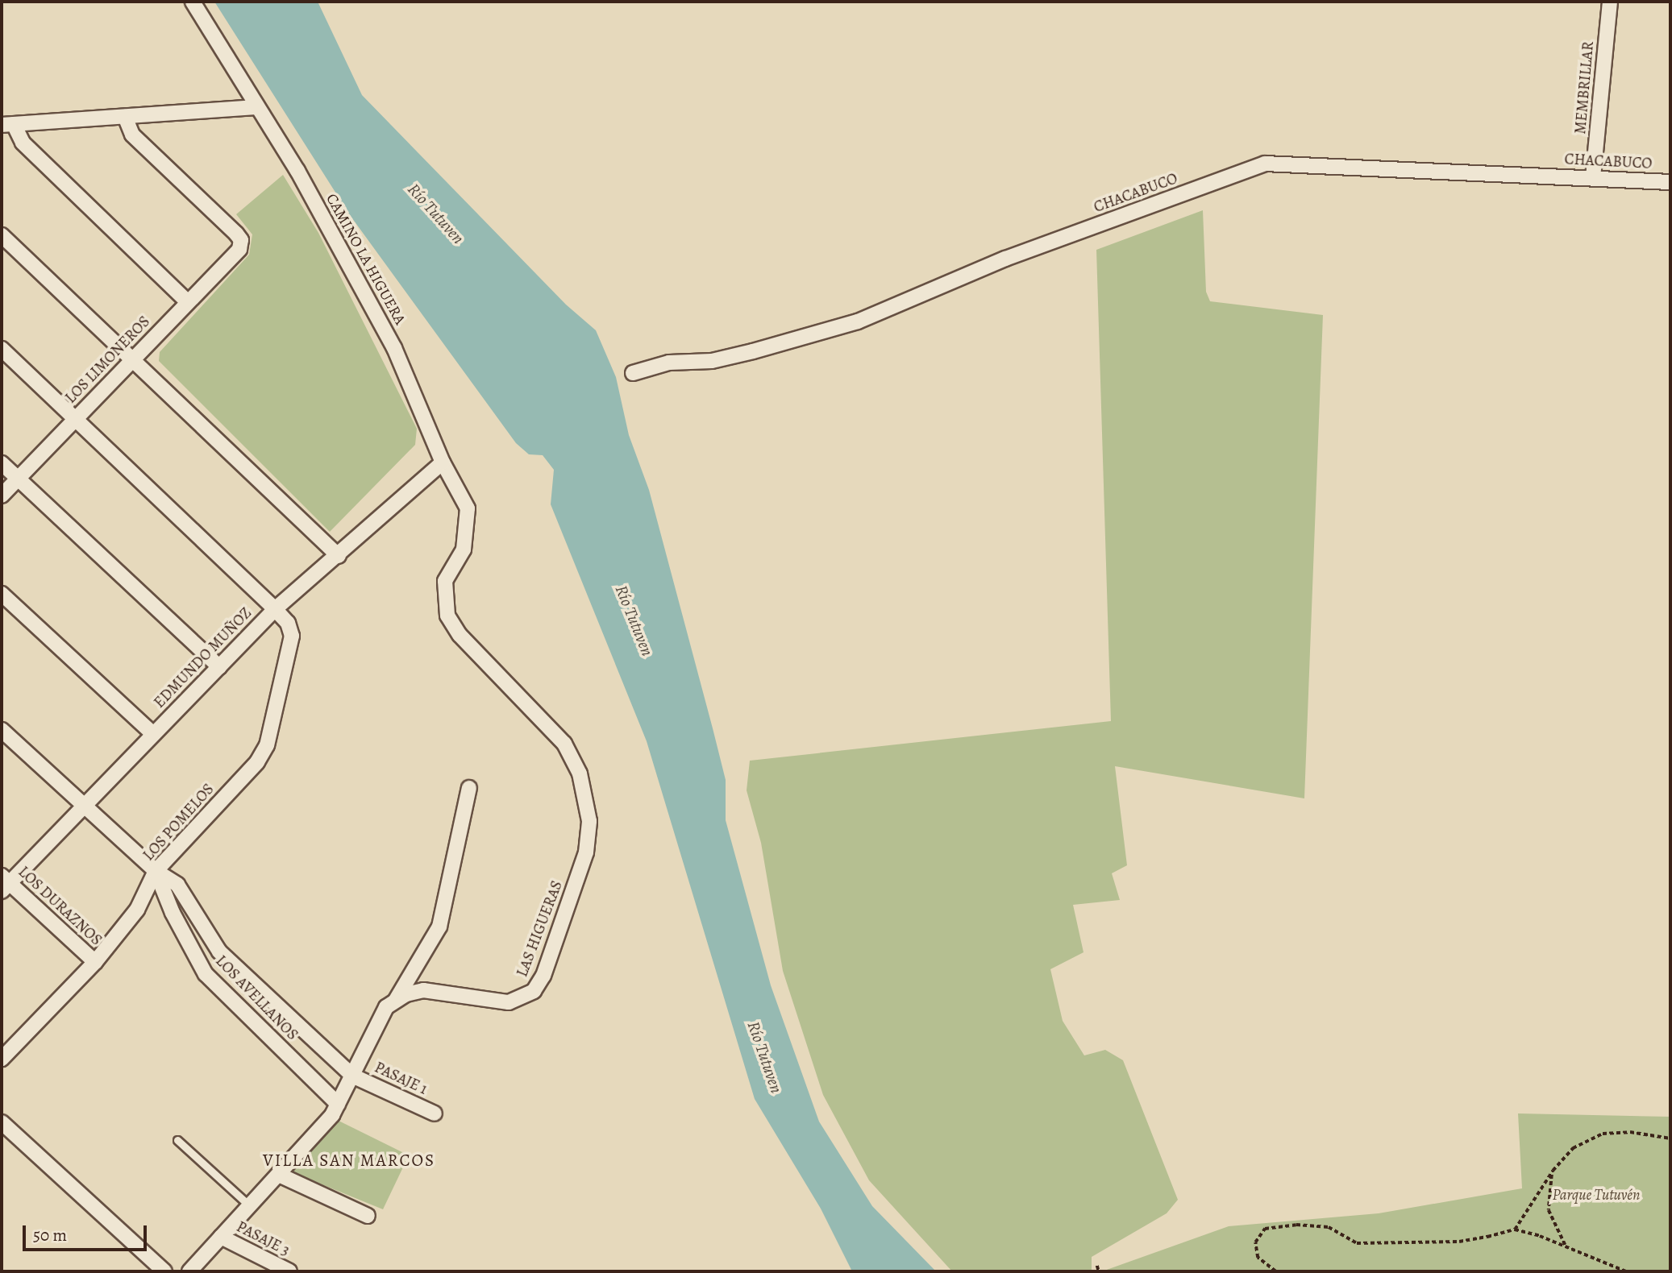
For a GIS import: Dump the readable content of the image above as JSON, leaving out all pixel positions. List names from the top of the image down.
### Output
{
  "streets": {
    "street": [
      "MEMBRILLAR",
      "CHACABUCO",
      "CAMINO LA HIGUERA",
      "LOS LIMONEROS",
      "EDMUNDO MUÑOZ",
      "LOS POMELOS",
      "LOS DURAZNOS",
      "LAS HIGUERAS",
      "LOS AVELLANOS",
      "PASAJE 1",
      "PASAJE 3"
    ]
  },
  "crossings": [
    ["MEMBRILLAR", "CHACABUCO"],
    ["CAMINO LA HIGUERA", "EDMUNDO MUÑOZ"],
    ["CAMINO LA HIGUERA", "LAS HIGUERAS"],
    ["LOS LIMONEROS", "LOS POMELOS"],
    ["EDMUNDO MUÑOZ", "LOS POMELOS"],
    ["EDMUNDO MUÑOZ", "LOS DURAZNOS"],
    ["EDMUNDO MUÑOZ", "LOS AVELLANOS"],
    ["LOS POMELOS", "LOS DURAZNOS"],
    ["LOS POMELOS", "LOS AVELLANOS"],
    ["LOS AVELLANOS", "PASAJE 1"]
  ],
  "districts": ["VILLA SAN MARCOS"],
  "water": ["Río Tutuven"],
  "parks": ["Parque Tutuvén"],
  "scale_bar": "50 m"
}
